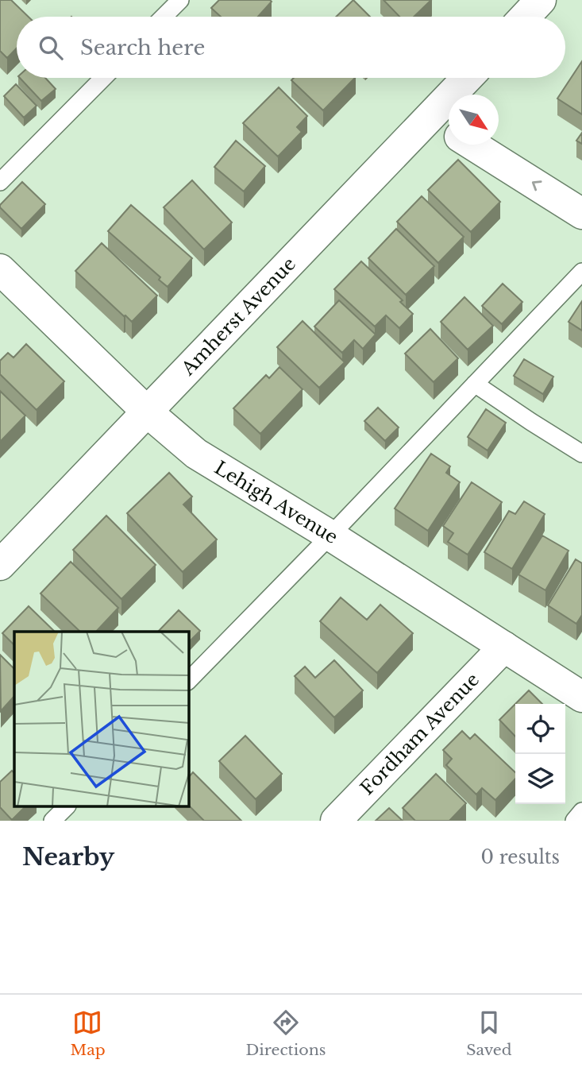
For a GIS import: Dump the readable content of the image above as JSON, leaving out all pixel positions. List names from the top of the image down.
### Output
{
  "streets": {
    "street": ["Amherst Avenue", "Lehigh Avenue", "Fordham Avenue"]
  },
  "crossings": [
    ["Amherst Avenue", "Lehigh Avenue"],
    ["Lehigh Avenue", "Fordham Avenue"]
  ],
  "north": "bottom right",
  "page": {
    "search": "Search here",
    "heading": ["Nearby", "0 results"],
    "nav": ["Map", "Directions", "Saved"]
  }
}
